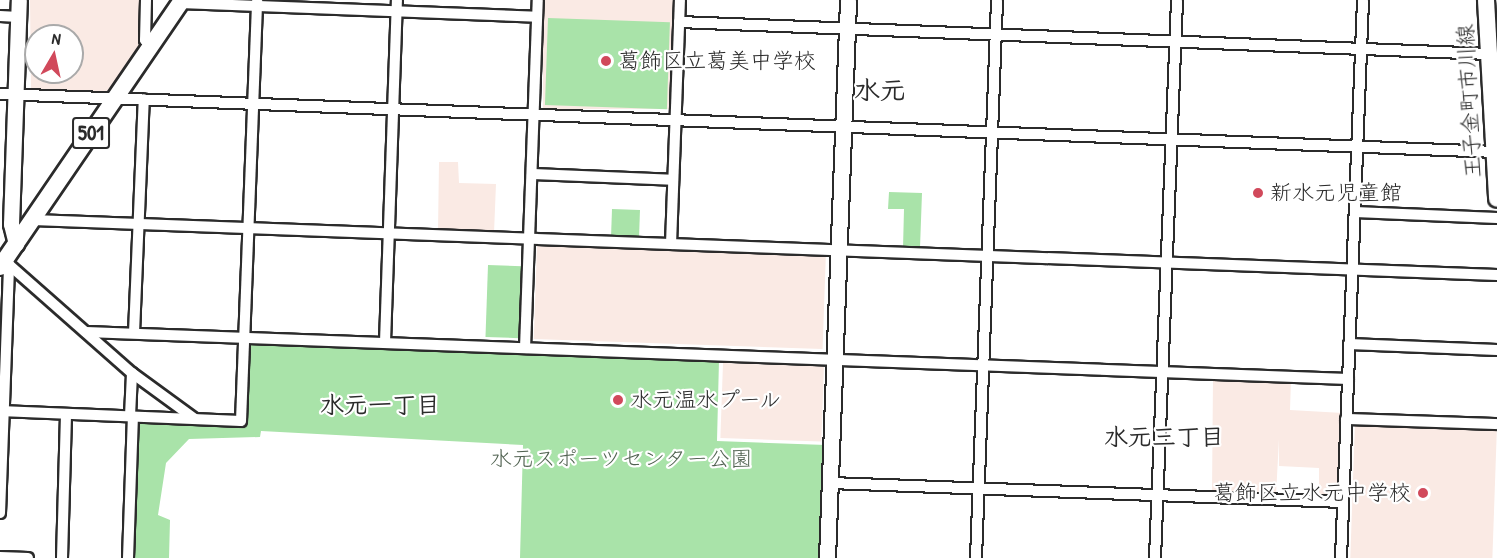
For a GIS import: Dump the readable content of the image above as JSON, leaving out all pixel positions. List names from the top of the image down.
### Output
{
  "streets": {
    "main road": ["王子金町市川線", "501"]
  },
  "districts": ["水元", "水元一丁目", "水元三丁目"],
  "parks": ["水元スポーツセンター公園"],
  "places": [
    "葛飾区立葛美中学校",
    "新水元児童館",
    "水元温水プール",
    "葛飾区立水元中学校"
  ],
  "north": "top"
}
